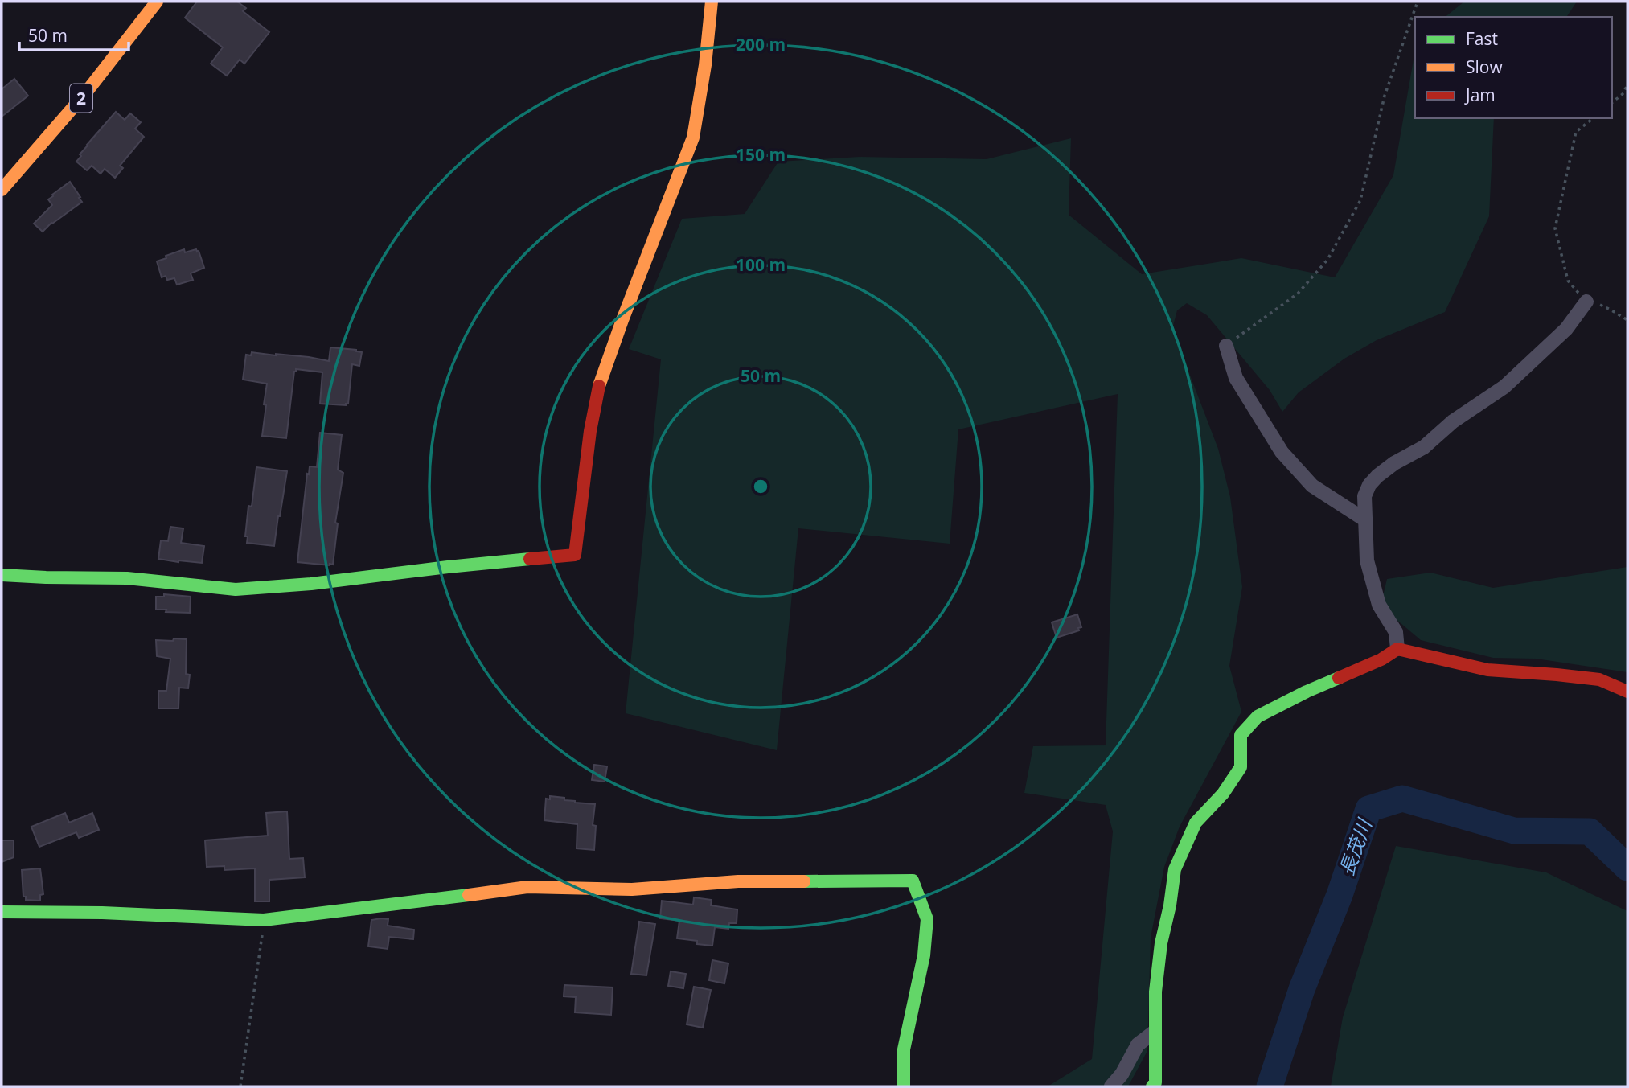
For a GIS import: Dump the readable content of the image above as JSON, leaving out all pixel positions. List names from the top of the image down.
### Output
{
  "streets": {
    "street": ["2"]
  },
  "water": ["長茂川"],
  "legend": ["Fast", "Slow", "Jam"],
  "scale_bar": "50 m",
  "rings": [
    "200 m",
    "150 m",
    "100 m",
    "50 m"
  ]
}
